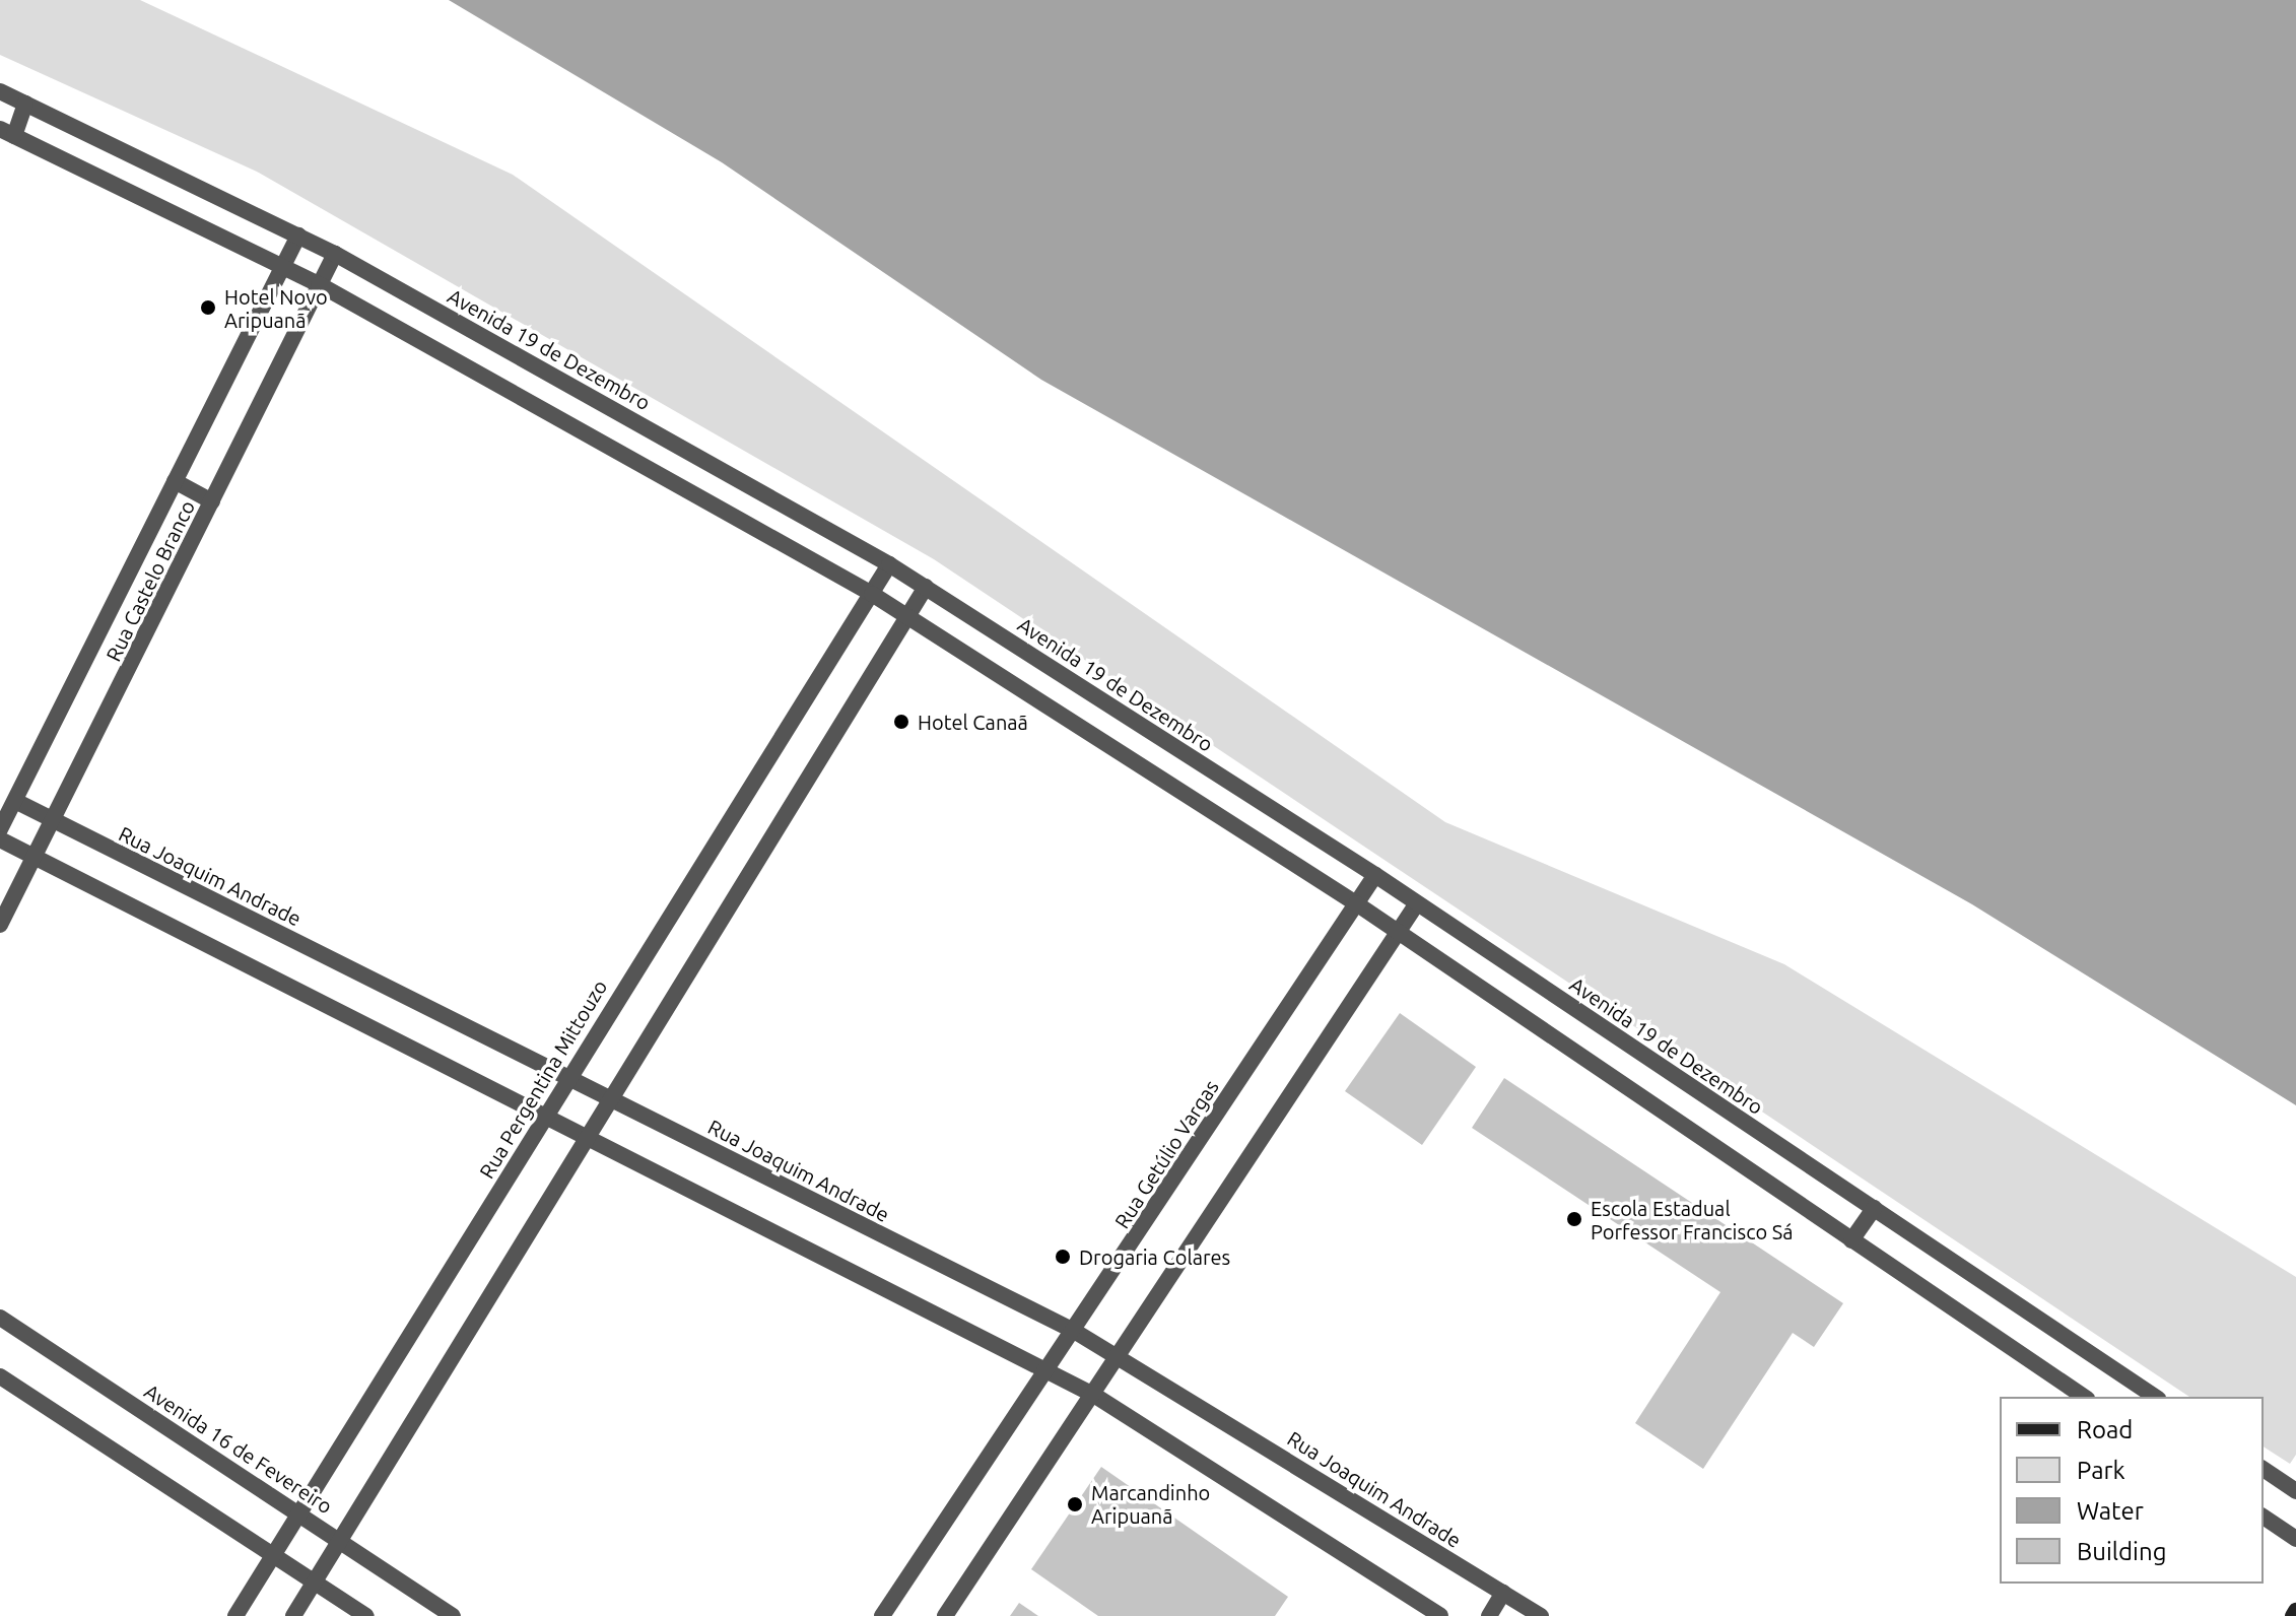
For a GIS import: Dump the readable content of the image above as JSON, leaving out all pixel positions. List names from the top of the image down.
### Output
{
  "streets": {
    "street": [
      "Avenida 19 de Dezembro",
      "Rua Castelo Branco",
      "Rua Joaquim Andrade",
      "Rua Pergentina Mittouzo",
      "Rua Getúlio Vargas",
      "Avenida 16 de Fevereiro"
    ]
  },
  "crossings": [
    ["Avenida 19 de Dezembro", "Rua Castelo Branco"],
    ["Avenida 19 de Dezembro", "Rua Pergentina Mittouzo"],
    ["Avenida 19 de Dezembro", "Rua Getúlio Vargas"],
    ["Rua Castelo Branco", "Rua Joaquim Andrade"],
    ["Rua Joaquim Andrade", "Rua Pergentina Mittouzo"],
    ["Rua Joaquim Andrade", "Rua Getúlio Vargas"],
    ["Rua Pergentina Mittouzo", "Avenida 16 de Fevereiro"]
  ],
  "places": [
    "Hotel Novo Aripuanã",
    "Hotel Canaã",
    "Escola Estadual Porfessor Francisco Sá",
    "Drogaria Colares",
    "Marcandinho Aripuanã"
  ],
  "legend": [
    "Road",
    "Park",
    "Water",
    "Building"
  ]
}
